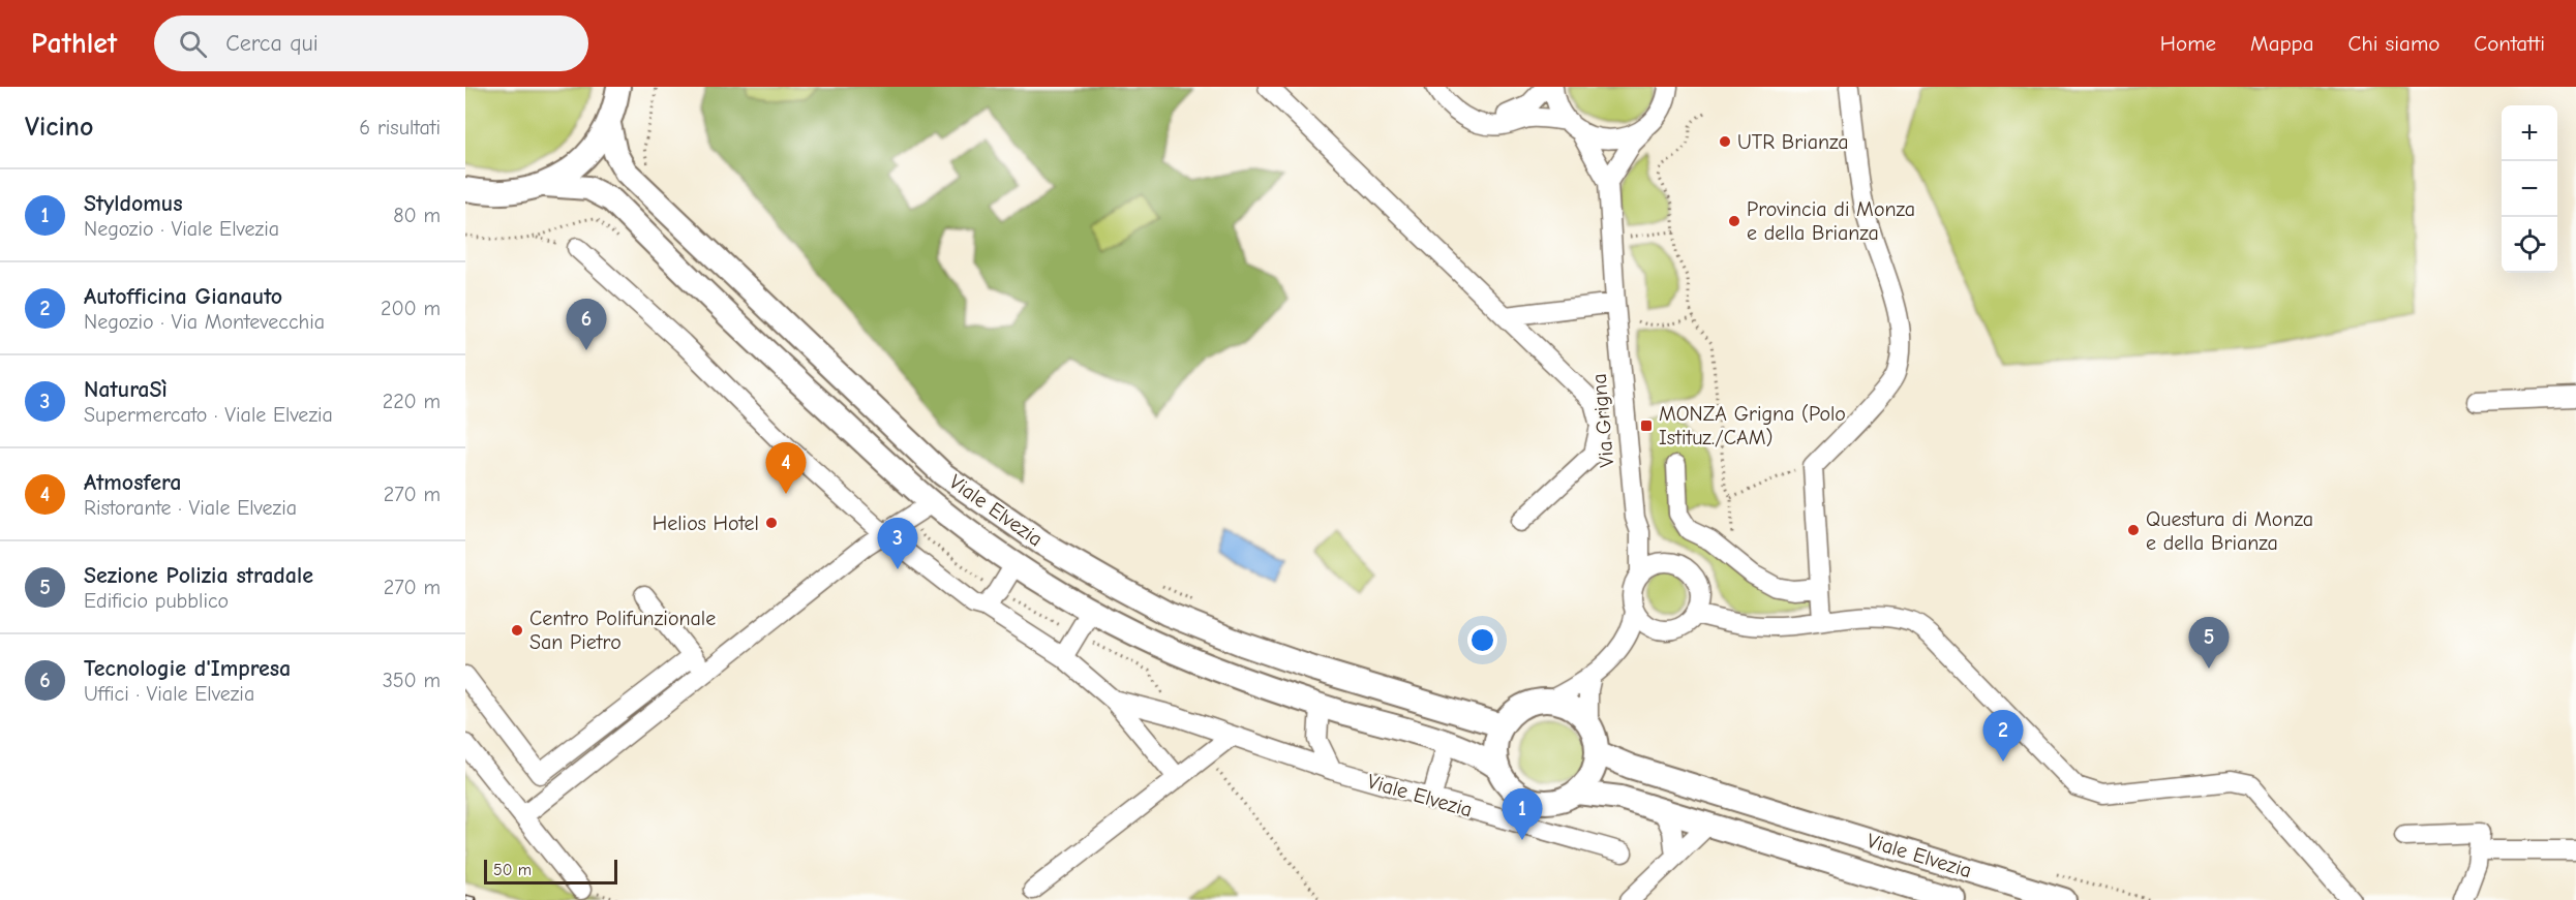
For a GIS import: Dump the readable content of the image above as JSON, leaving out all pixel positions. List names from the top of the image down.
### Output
{
  "streets": {
    "main road": ["Viale Elvezia"],
    "street": ["Via Grigna"]
  },
  "places": {
    "other": [
      "UTR Brianza",
      "Provincia di Monza e della Brianza",
      "Helios Hotel",
      "Questura di Monza e della Brianza",
      "Centro Polifunzionale San Pietro"
    ],
    "transit": ["MONZA Grigna (Polo Istituz./CAM)"]
  },
  "scale_bar": "50 m",
  "page": {
    "header": "Pathlet",
    "search": "Cerca qui",
    "nav": [
      "Home",
      "Mappa",
      "Chi siamo",
      "Contatti"
    ],
    "heading": ["Vicino", "6 risultati"],
    "map_buttons": ["+", "−"],
    "list": [
      {
        "mark": "1",
        "name": "Styldomus",
        "note": "Negozio · Viale Elvezia",
        "value": "80 m"
      },
      {
        "mark": "2",
        "name": "Autofficina Gianauto",
        "note": "Negozio · Via Montevecchia",
        "value": "200 m"
      },
      {
        "mark": "3",
        "name": "NaturaSì",
        "note": "Supermercato · Viale Elvezia",
        "value": "220 m"
      },
      {
        "mark": "4",
        "name": "Atmosfera",
        "note": "Ristorante · Viale Elvezia",
        "value": "270 m"
      },
      {
        "mark": "5",
        "name": "Sezione Polizia stradale",
        "note": "Edificio pubblico",
        "value": "270 m"
      },
      {
        "mark": "6",
        "name": "Tecnologie d'Impresa",
        "note": "Uffici · Viale Elvezia",
        "value": "350 m"
      }
    ],
    "pins": [
      "6",
      "4",
      "3",
      "5",
      "2",
      "1"
    ],
    "scale": "50 m"
  }
}
